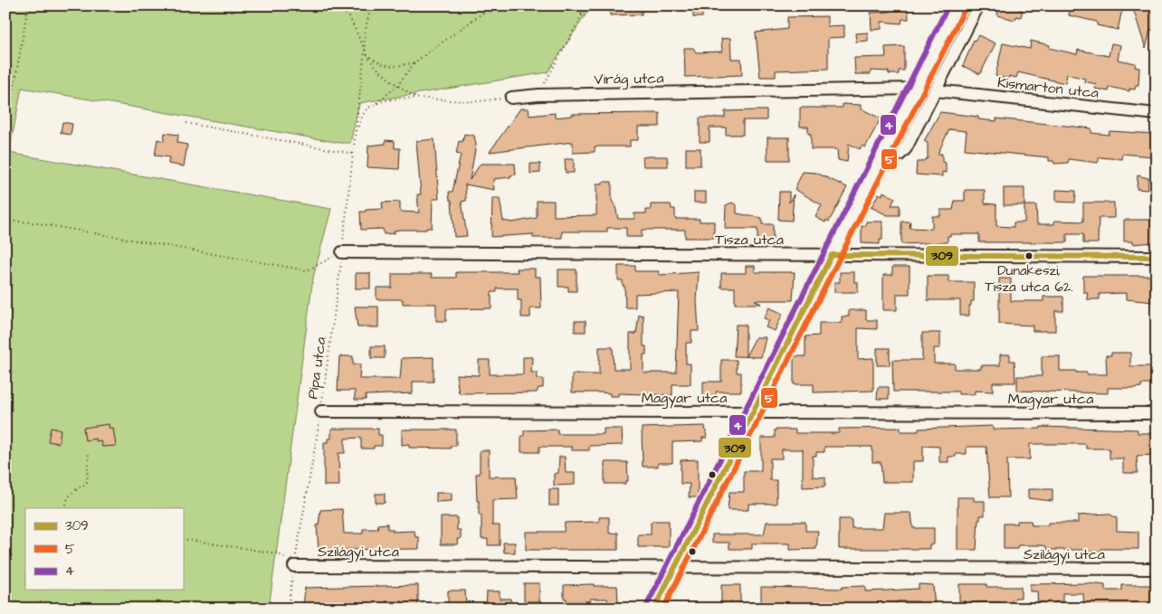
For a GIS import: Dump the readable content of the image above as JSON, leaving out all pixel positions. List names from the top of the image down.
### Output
{
  "streets": {
    "street": [
      "Virág utca",
      "Kismarton utca",
      "Tisza utca",
      "Magyar utca",
      "Szilágyi utca"
    ],
    "path": ["Pipa utca"]
  },
  "crossings": [
    ["Tisza utca", "Pipa utca"],
    ["Pipa utca", "Magyar utca"],
    ["Pipa utca", "Szilágyi utca"]
  ],
  "places": ["Dunakeszi, Tisza utca 62."],
  "lines": ["transit line 4", "transit line 5", "transit line 309"],
  "legend": ["309", "5", "4"]
}
